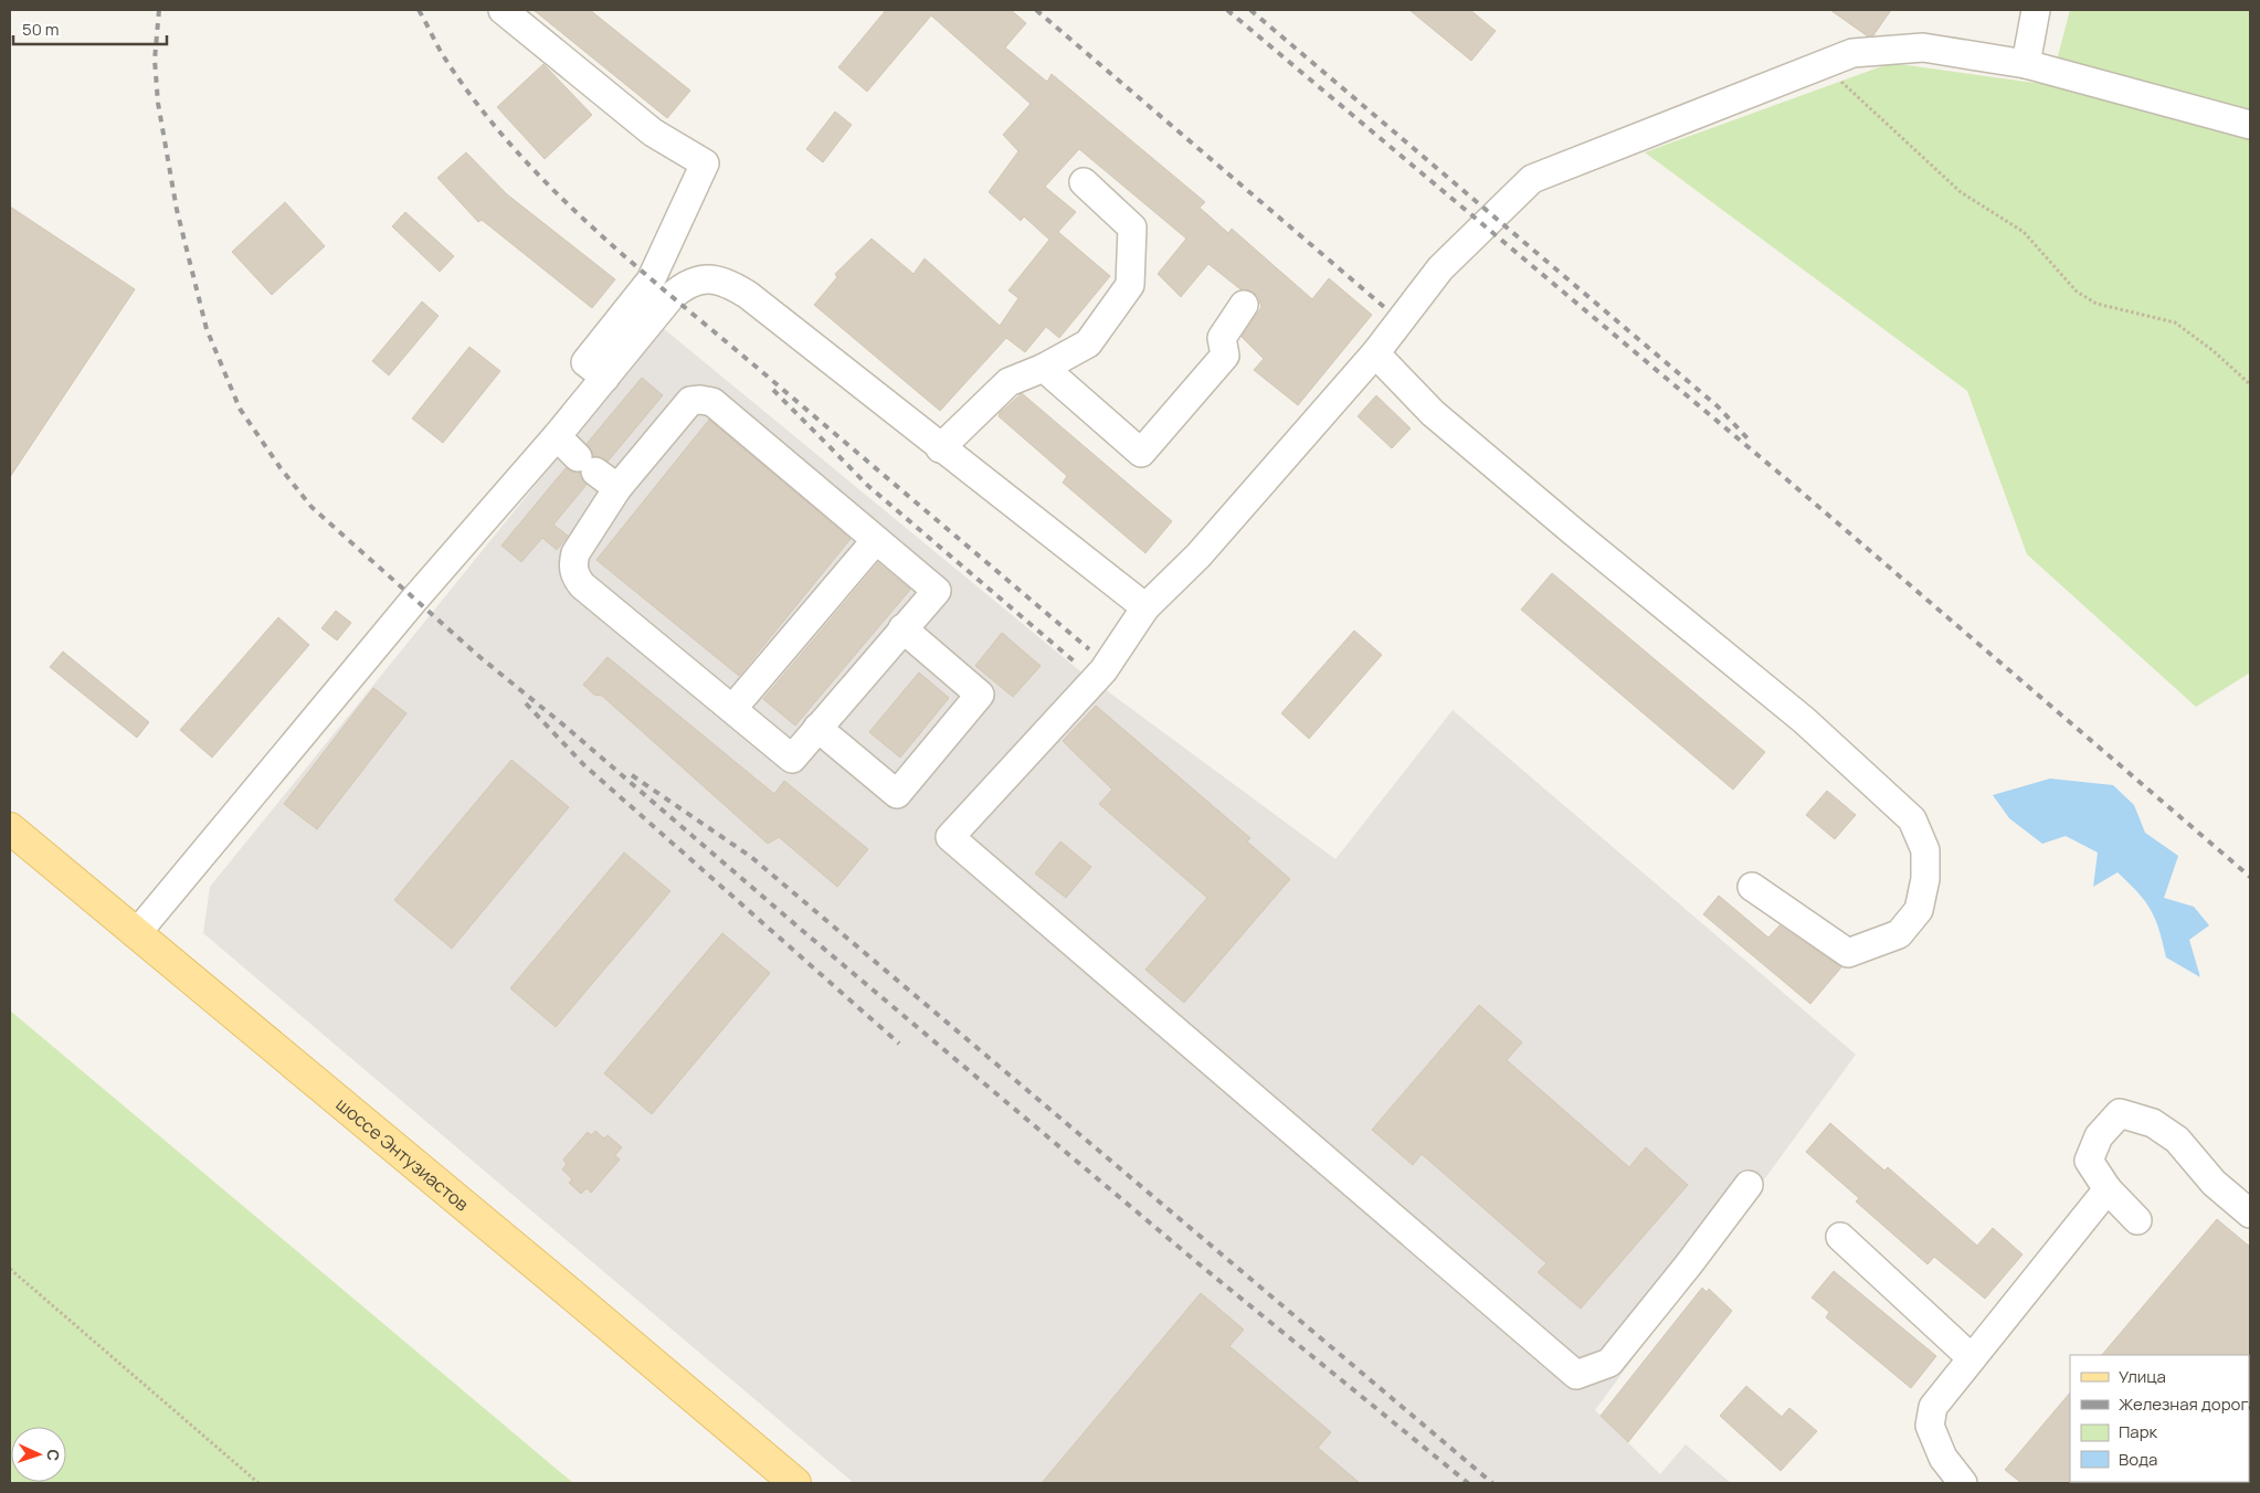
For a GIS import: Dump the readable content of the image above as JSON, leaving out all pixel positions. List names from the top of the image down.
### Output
{
  "streets": {
    "main road": ["шоссе Энтузиастов"]
  },
  "legend": [
    "Улица",
    "Железная дорога",
    "Парк",
    "Вода"
  ],
  "scale_bar": "50 m",
  "north": "right"
}
